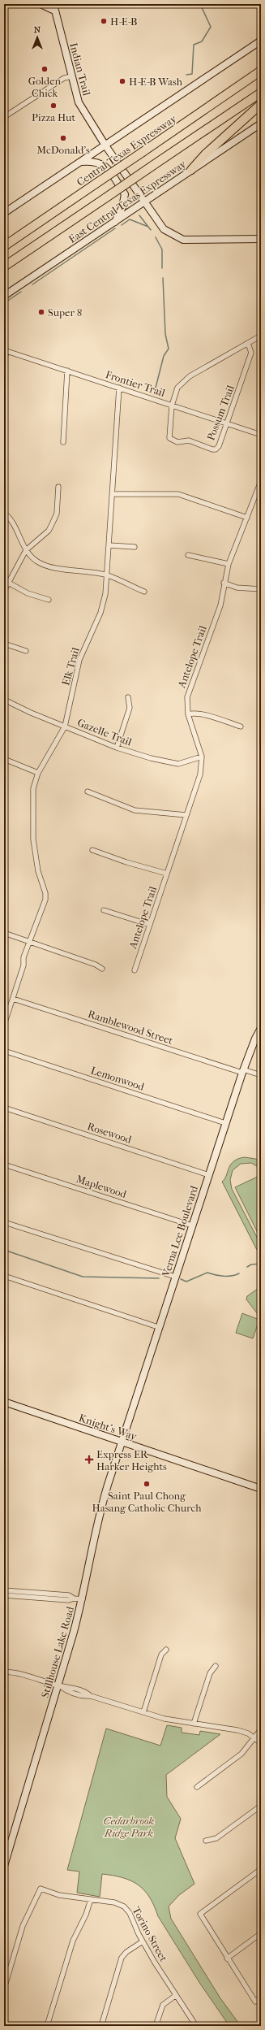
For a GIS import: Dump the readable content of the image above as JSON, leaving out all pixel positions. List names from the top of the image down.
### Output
{
  "streets": {
    "highway": ["Central Texas Expressway"],
    "main road": [
      "Indian Trail",
      "East Central Texas Expressway",
      "Verna Lee Boulevard",
      "Knight's Way",
      "Stillhouse Lake Road"
    ],
    "street": [
      "Frontier Trail",
      "Possum Trail",
      "Antelope Trail",
      "Elk Trail",
      "Gazelle Trail",
      "Ramblewood Street",
      "Lemonwood",
      "Rosewood",
      "Maplewood",
      "Torino Street"
    ]
  },
  "crossings": [
    ["Indian Trail", "East Central Texas Expressway"],
    ["Frontier Trail", "Possum Trail"],
    ["Frontier Trail", "Elk Trail"],
    ["Antelope Trail", "Gazelle Trail"],
    ["Elk Trail", "Gazelle Trail"],
    ["Elk Trail", "Ramblewood Street"],
    ["Ramblewood Street", "Verna Lee Boulevard"],
    ["Lemonwood", "Verna Lee Boulevard"],
    ["Rosewood", "Verna Lee Boulevard"],
    ["Maplewood", "Verna Lee Boulevard"],
    ["Verna Lee Boulevard", "Knight's Way"],
    ["Verna Lee Boulevard", "Stillhouse Lake Road"],
    ["Knight's Way", "Stillhouse Lake Road"]
  ],
  "parks": ["Cedarbrook Ridge Park"],
  "places": {
    "other": [
      "H-E-B",
      "Golden Chick",
      "H-E-B Wash",
      "Pizza Hut",
      "McDonald's",
      "Super 8",
      "Saint Paul Chong Hasang Catholic Church"
    ],
    "health": ["Express ER Harker Heights"]
  },
  "north": "top"
}
